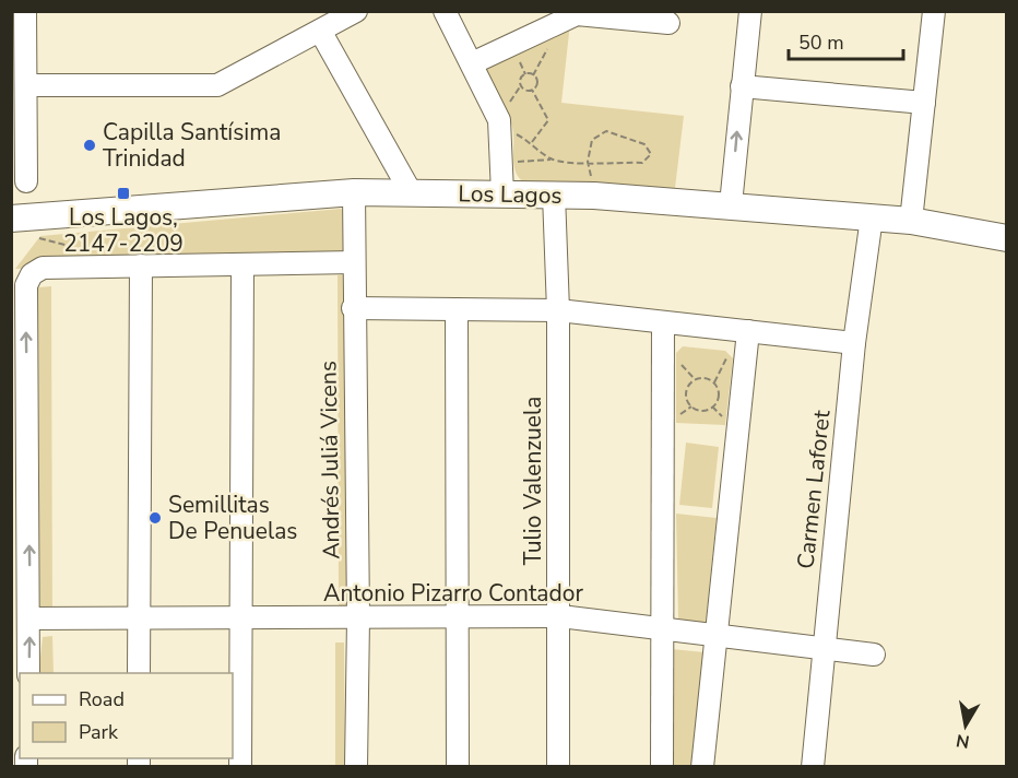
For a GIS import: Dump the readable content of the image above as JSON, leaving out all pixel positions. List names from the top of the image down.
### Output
{
  "streets": {
    "main road": ["Los Lagos"],
    "street": [
      "Andrés Juliá Vicens",
      "Tulio Valenzuela",
      "Carmen Laforet",
      "Antonio Pizarro Contador"
    ]
  },
  "crossings": [
    ["Los Lagos", "Andrés Juliá Vicens"],
    ["Los Lagos", "Tulio Valenzuela"],
    ["Los Lagos", "Carmen Laforet"],
    ["Andrés Juliá Vicens", "Antonio Pizarro Contador"],
    ["Tulio Valenzuela", "Antonio Pizarro Contador"],
    ["Carmen Laforet", "Antonio Pizarro Contador"]
  ],
  "places": {
    "other": ["Capilla Santísima Trinidad", "Semillitas De Penuelas"],
    "transit": ["Los Lagos, 2147-2209"]
  },
  "legend": ["Road", "Park"],
  "scale_bar": "50 m",
  "north": "bottom"
}
